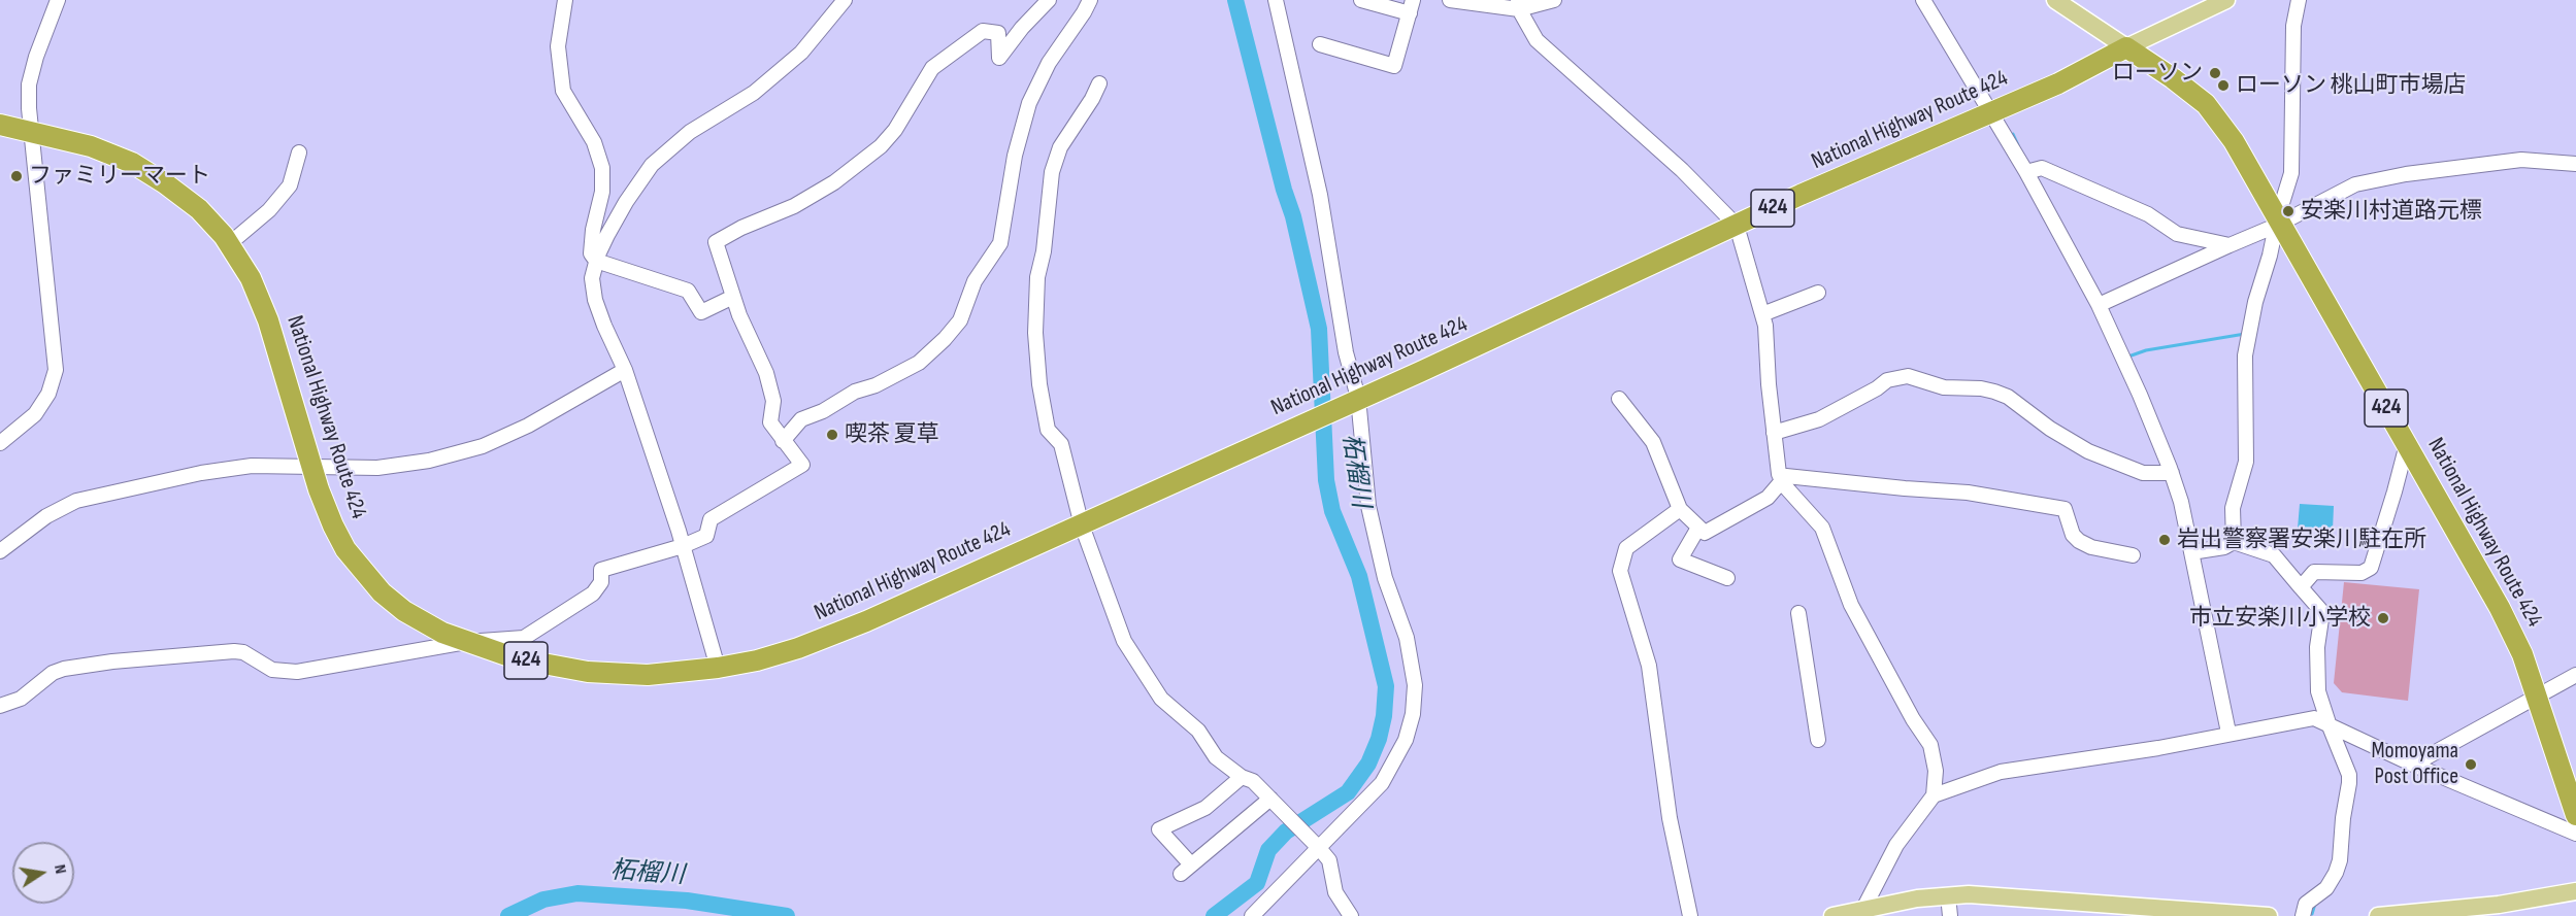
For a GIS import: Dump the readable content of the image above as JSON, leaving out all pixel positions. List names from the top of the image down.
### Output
{
  "streets": {
    "highway": ["National Highway Route 424", "424"]
  },
  "water": ["柘榴川"],
  "places": [
    "ローソン",
    "ローソン 桃山町市場店",
    "ファミリーマート",
    "安楽川村道路元標",
    "喫茶 夏草",
    "岩出警察署安楽川駐在所",
    "市立安楽川小学校",
    "Momoyama Post Office"
  ],
  "north": "right"
}
